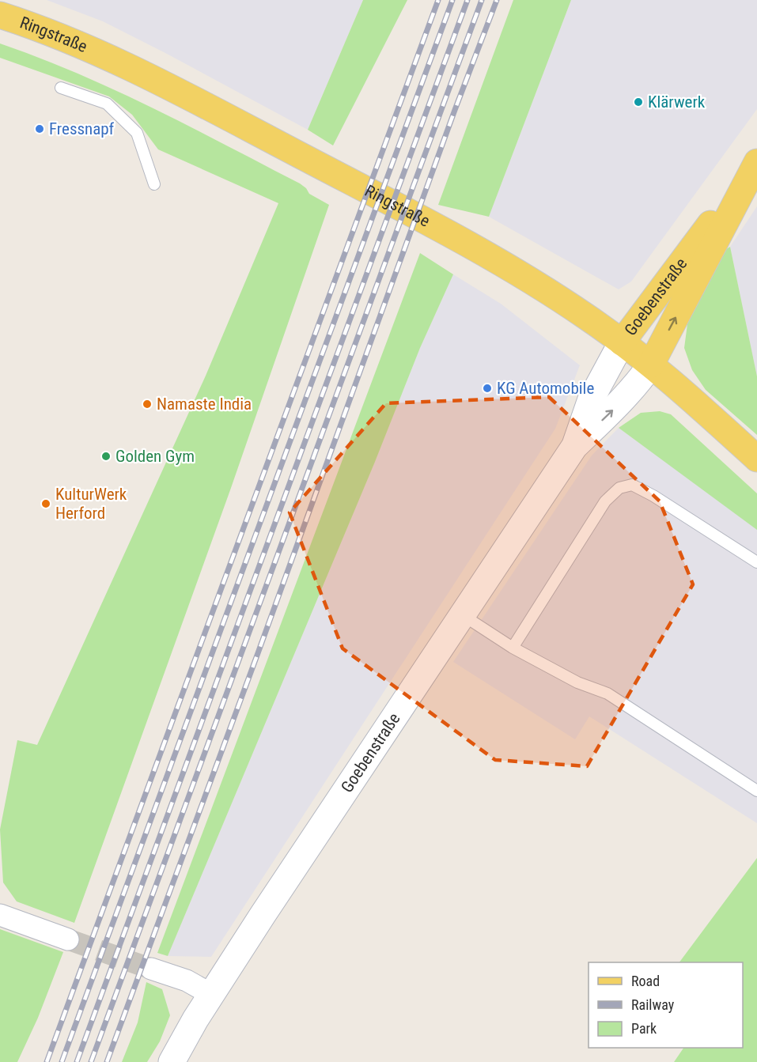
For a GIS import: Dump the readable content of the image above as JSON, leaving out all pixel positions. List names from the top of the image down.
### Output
{
  "streets": {
    "main road": ["Ringstraße", "Goebenstraße"]
  },
  "crossings": [
    ["Ringstraße", "Goebenstraße"]
  ],
  "places": [
    "Klärwerk",
    "Fressnapf",
    "KG Automobile",
    "Namaste India",
    "Golden Gym",
    "KulturWerk Herford"
  ],
  "legend": ["Road", "Railway", "Park"]
}
